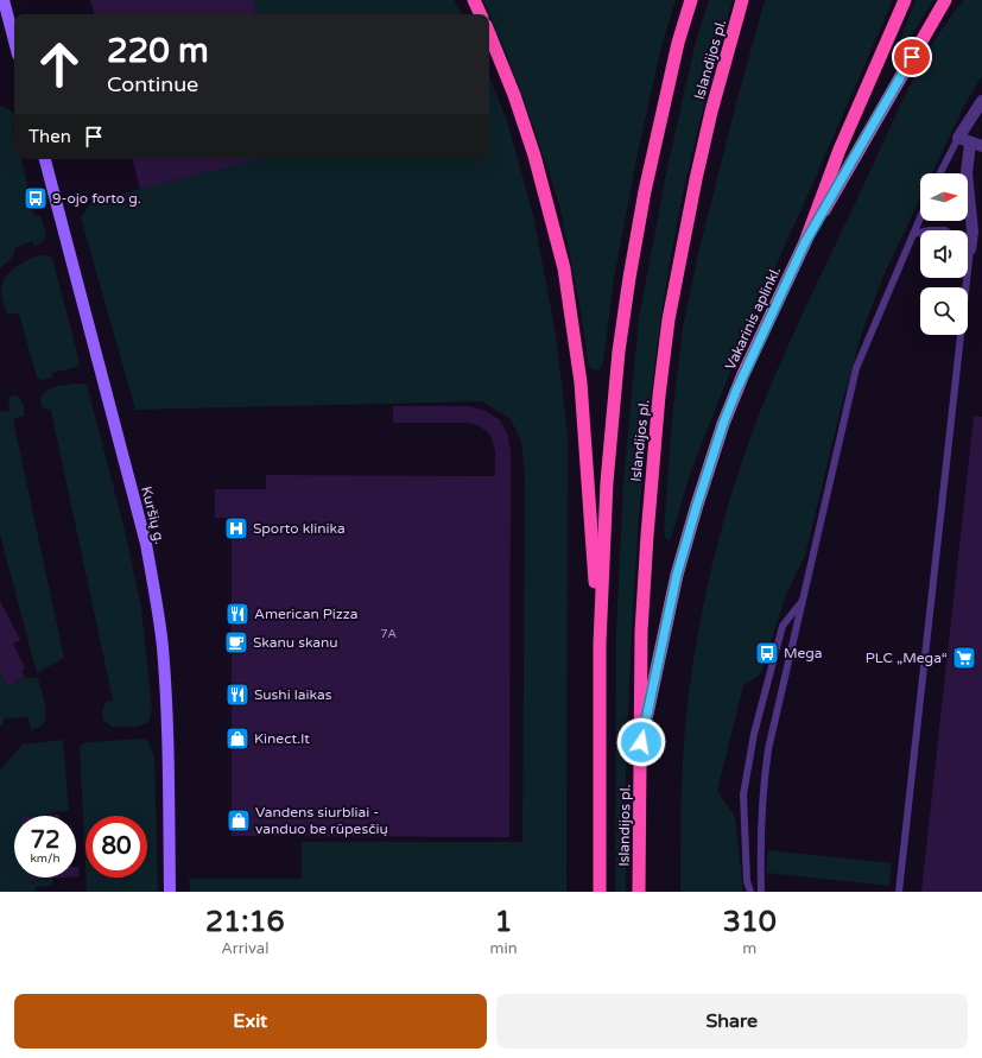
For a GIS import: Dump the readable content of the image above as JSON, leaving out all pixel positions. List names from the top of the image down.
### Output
{
  "streets": {
    "highway": ["Islandijos pl.", "Vakarinis aplinkl."],
    "main road": ["Kuršių g."]
  },
  "crossings": [
    ["Islandijos pl.", "Vakarinis aplinkl."]
  ],
  "places": {
    "bus stop": ["9-ojo forto g.", "Mega"],
    "hospital": ["Sporto klinika"],
    "restaurant": ["American Pizza", "Sushi laikas"],
    "cafe": ["Skanu skanu"],
    "supermarket": ["PLC „Mega“"],
    "shop": ["Kinect.lt", "Vandens siurbliai - vanduo be rūpesčių"]
  },
  "house_numbers": ["7A"],
  "north": "right",
  "page": {
    "turn": ["220 m", "Continue"],
    "then": "Then",
    "speed": "72 km/h",
    "limit": "80",
    "eta": [
      "21:16",
      "Arrival",
      "1",
      "min",
      "310",
      "m"
    ],
    "buttons": ["Exit", "Share"]
  }
}
